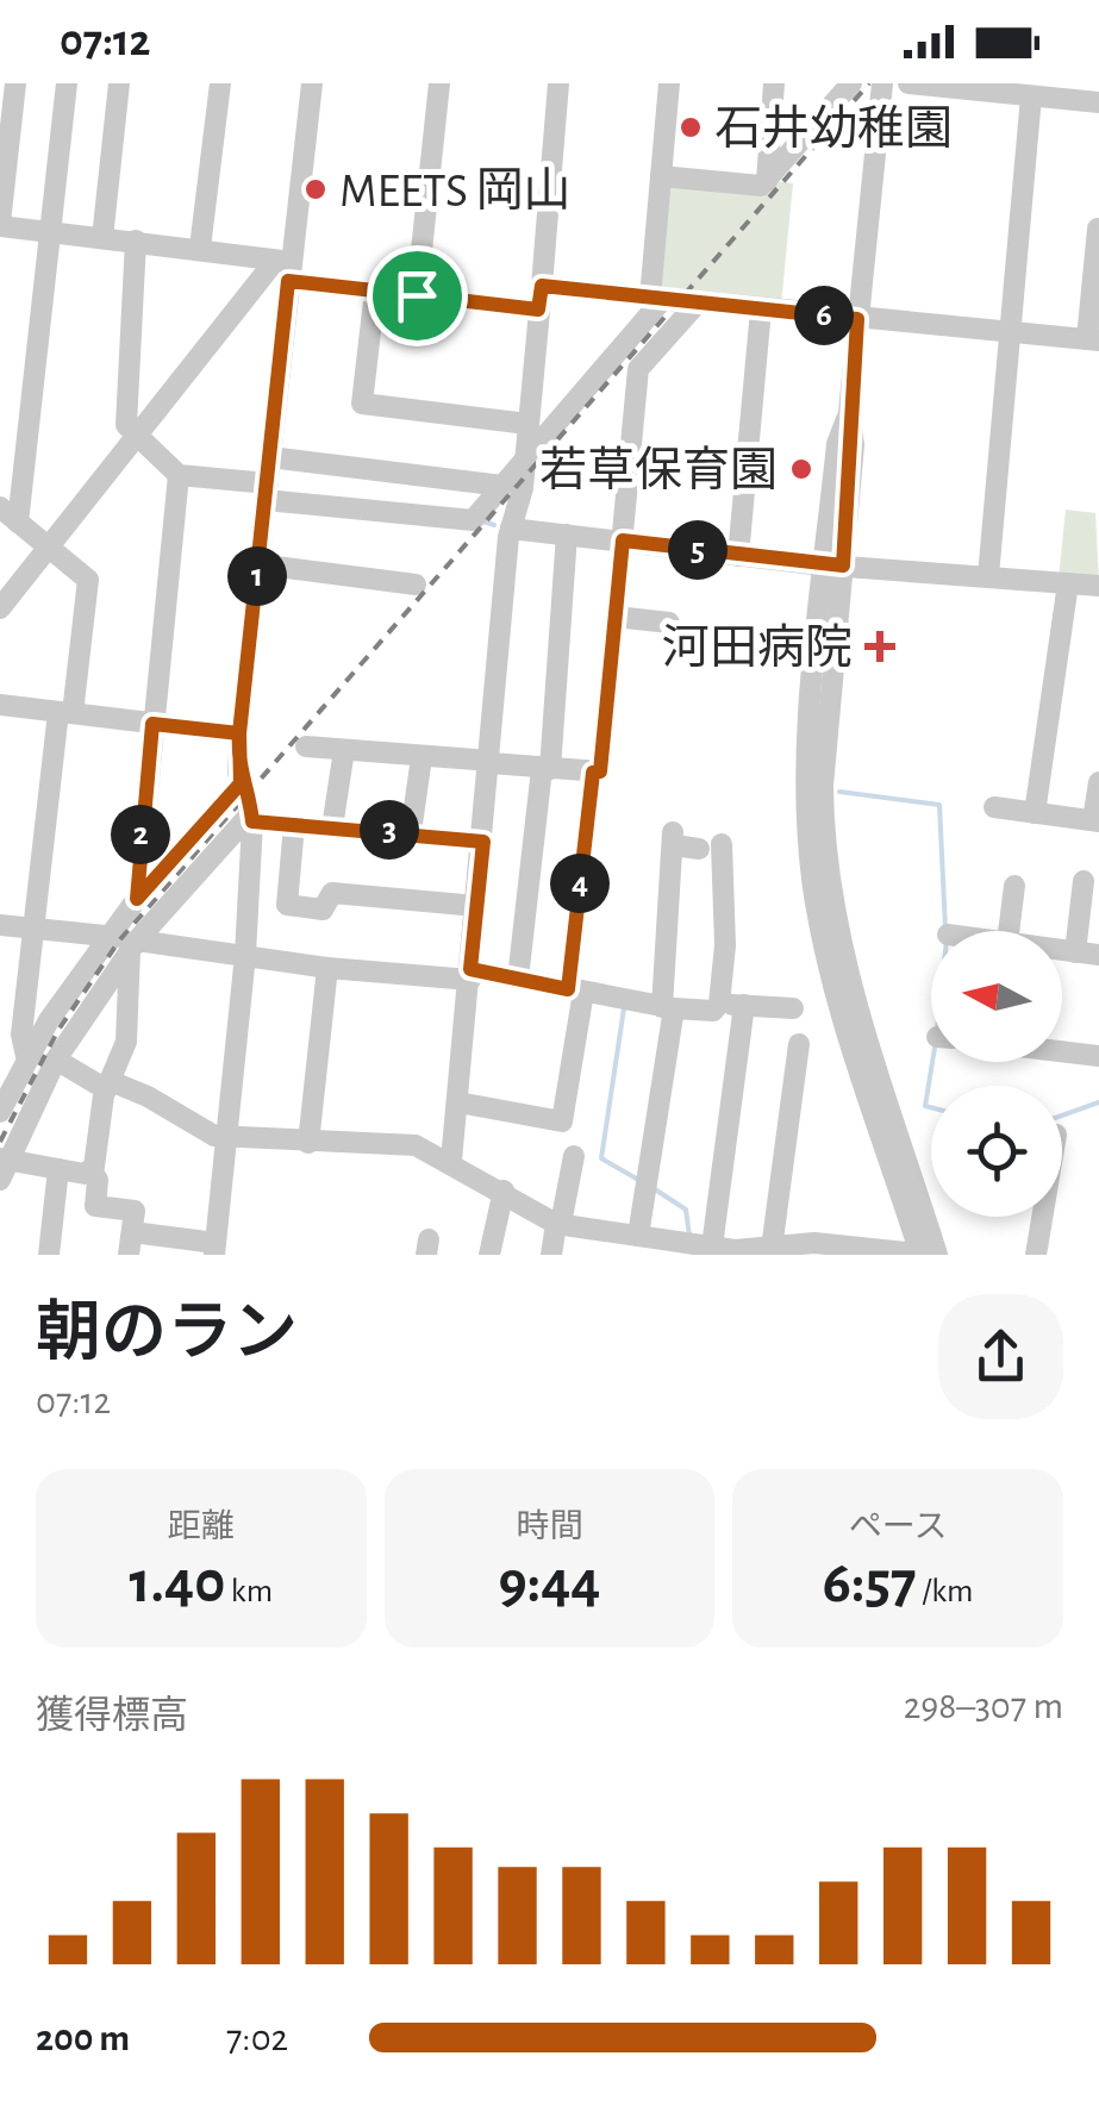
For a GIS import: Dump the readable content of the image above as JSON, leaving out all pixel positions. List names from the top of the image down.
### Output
{
  "places": {
    "other": ["石井幼稚園", "MEETS 岡山", "若草保育園"],
    "health": ["河田病院"]
  },
  "north": "left",
  "page": {
    "status": "07:12",
    "pins": [
      "6",
      "5",
      "1",
      "3",
      "2",
      "4"
    ],
    "heading": ["朝のラン", "07:12"],
    "stats": [
      ["距離", "1.40 km"],
      ["時間", "9:44"],
      ["ペース", "6:57 /km"]
    ],
    "chart": ["獲得標高", "298–307 m"],
    "list": [
      {
        "name": "200 m",
        "note": "7:02"
      }
    ]
  }
}
